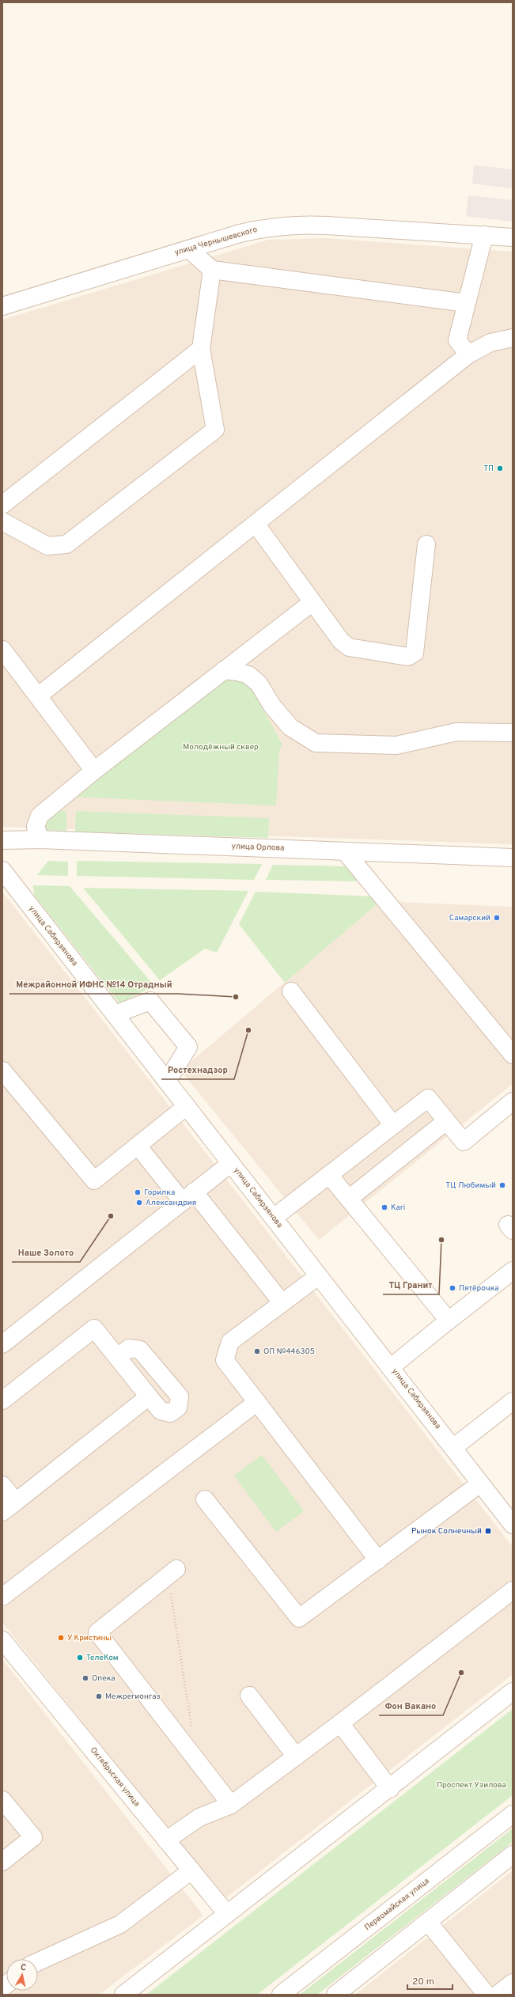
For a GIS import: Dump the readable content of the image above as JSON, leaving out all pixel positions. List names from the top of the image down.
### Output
{
  "streets": {
    "street": [
      "улица Чернышевского",
      "улица Орлова",
      "улица Сабирзянова",
      "Октябрьская улица",
      "Первомайская улица"
    ]
  },
  "parks": ["Молодёжный сквер", "Проспект Узилова"],
  "places": {
    "other": [
      "ТП",
      "Самарский",
      "Межрайонной ИФНС №14 Отрадный",
      "Ростехнадзор",
      "ТЦ Любимый",
      "Горилка",
      "Александрия",
      "Kari",
      "Наше Золото",
      "ТЦ Гранит",
      "Пятёрочка",
      "ОП №446305",
      "У Кристины",
      "ТелеКом",
      "Фон Вакано",
      "Опека",
      "Межрегионгаз"
    ],
    "transit": ["Рынок Солнечный"]
  },
  "scale_bar": "20 m",
  "north": "top"
}
